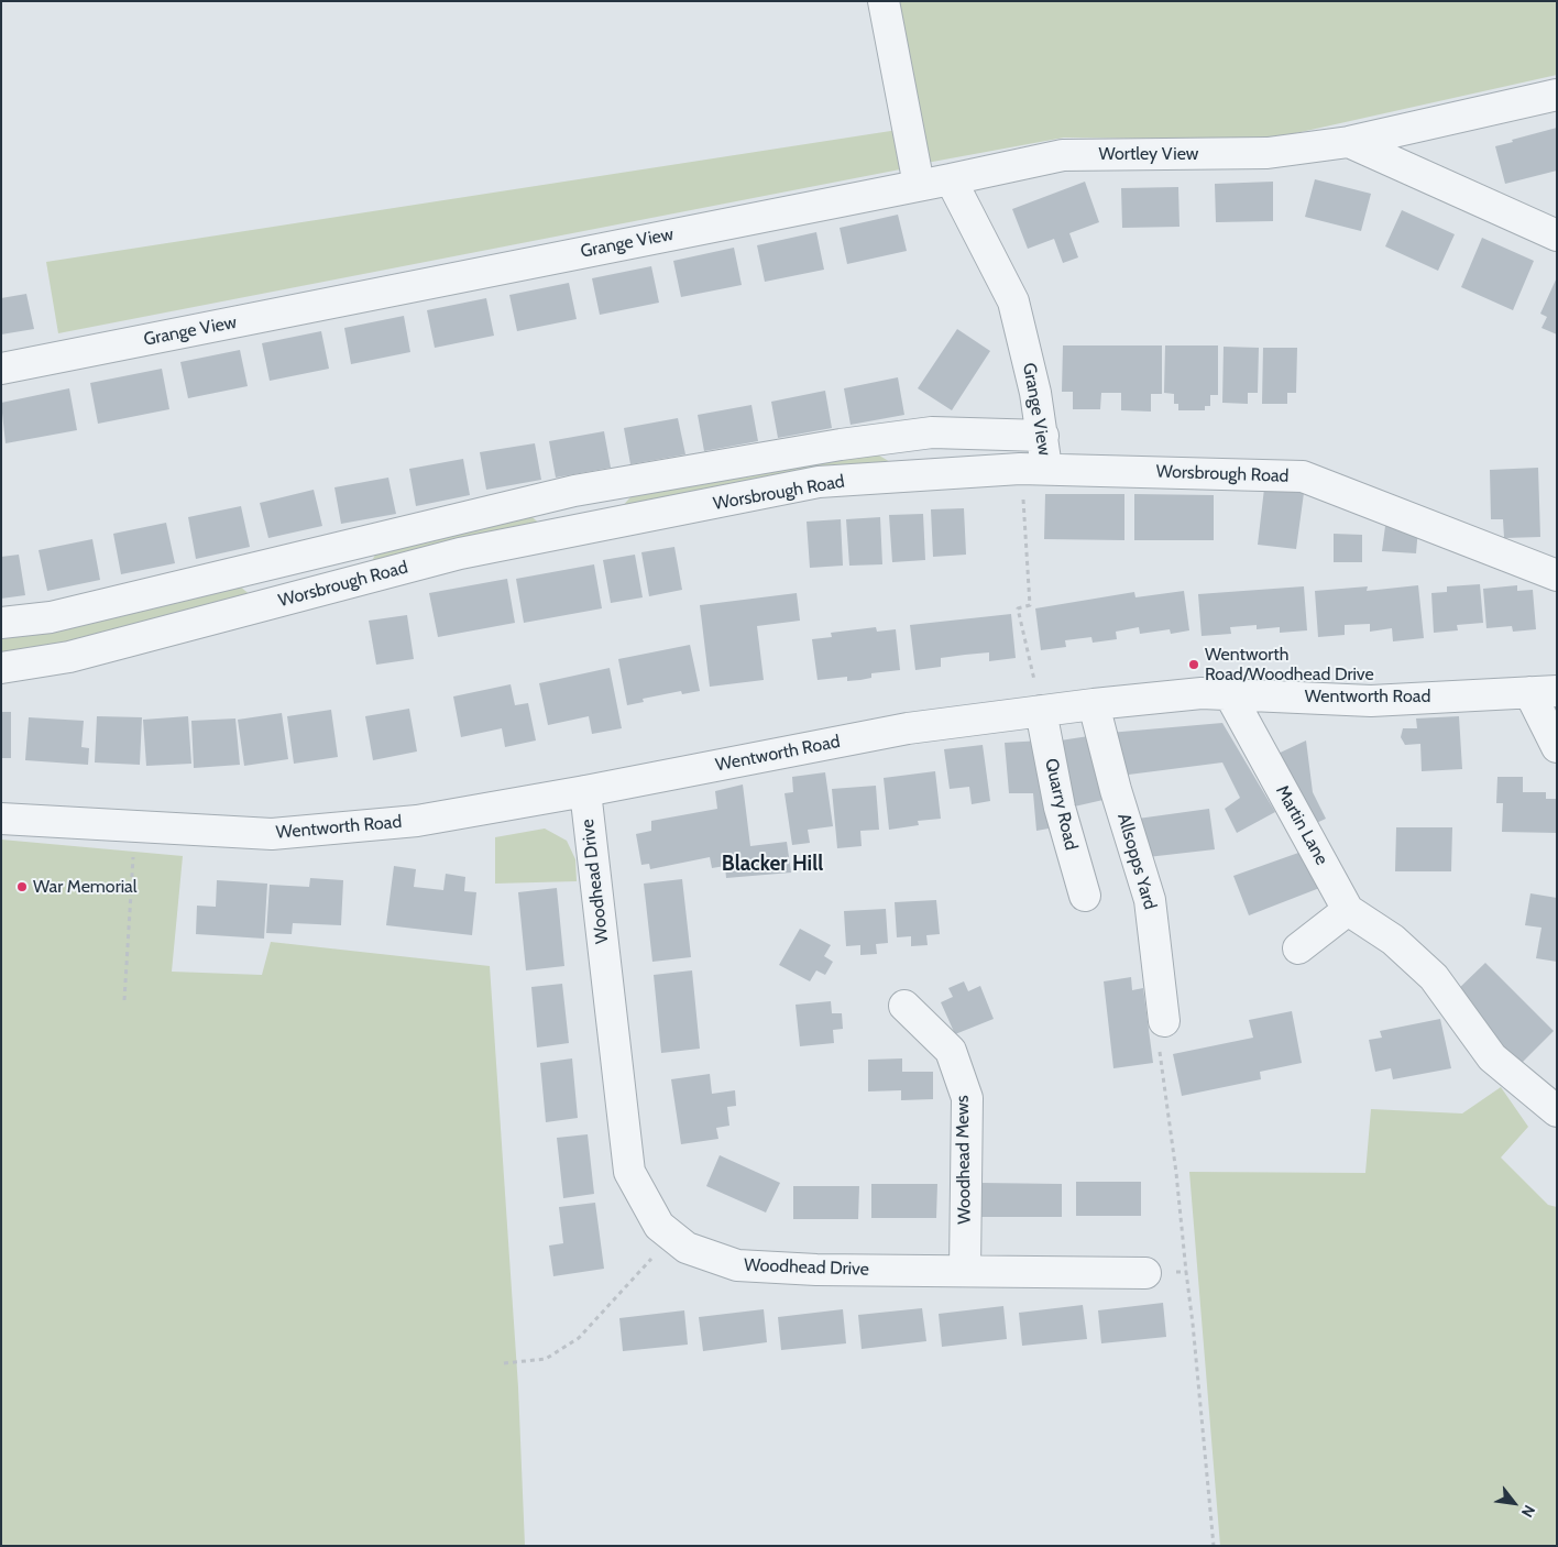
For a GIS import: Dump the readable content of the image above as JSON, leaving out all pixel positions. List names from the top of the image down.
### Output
{
  "streets": {
    "street": [
      "Wortley View",
      "Grange View",
      "Worsbrough Road",
      "Wentworth Road",
      "Quarry Road",
      "Martin Lane",
      "Allsopps Yard",
      "Woodhead Drive",
      "Woodhead Mews"
    ]
  },
  "crossings": [
    ["Wortley View", "Grange View"],
    ["Grange View", "Worsbrough Road"],
    ["Wentworth Road", "Quarry Road"],
    ["Wentworth Road", "Martin Lane"],
    ["Wentworth Road", "Allsopps Yard"],
    ["Wentworth Road", "Woodhead Drive"],
    ["Woodhead Drive", "Woodhead Mews"]
  ],
  "districts": ["Blacker Hill"],
  "places": ["Wentworth Road/Woodhead Drive", "War Memorial"],
  "north": "bottom right"
}
